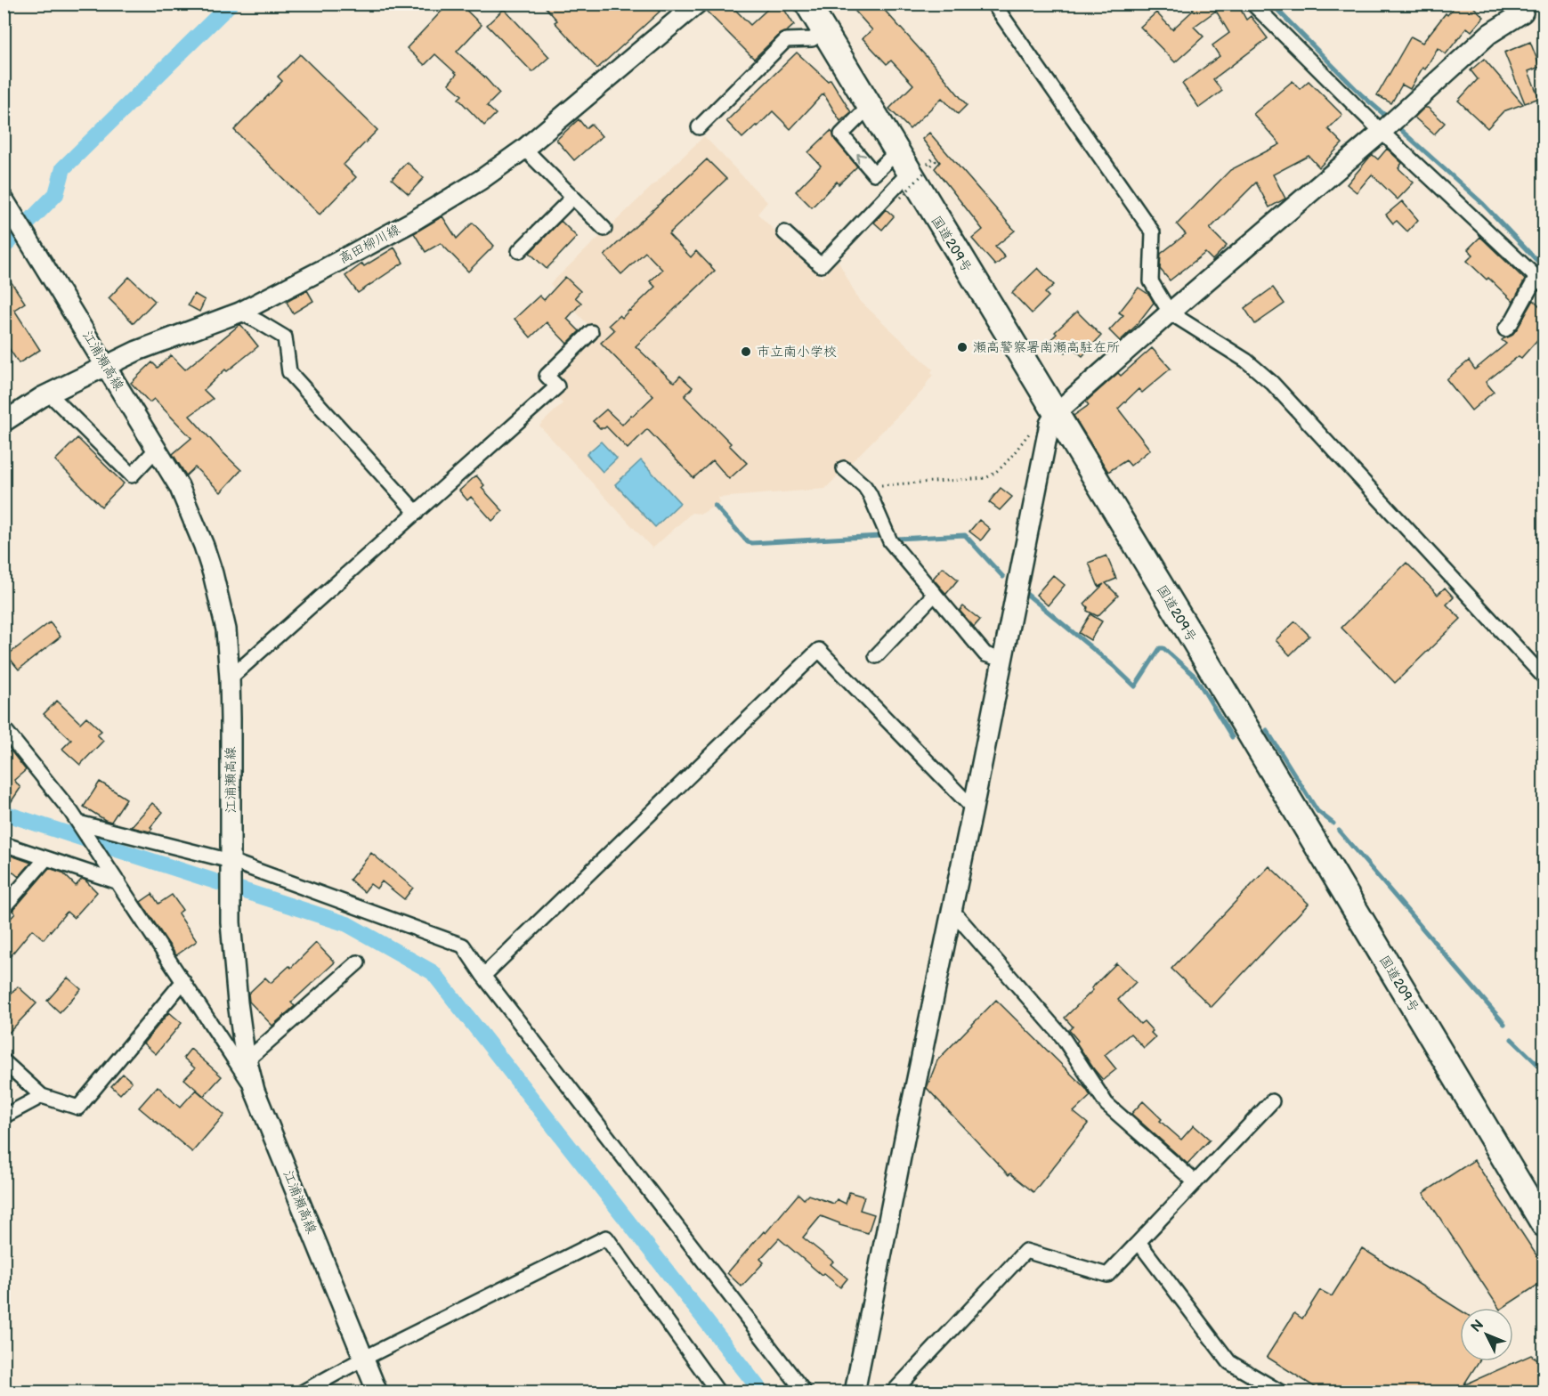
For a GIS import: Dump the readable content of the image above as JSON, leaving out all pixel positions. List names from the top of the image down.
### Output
{
  "streets": {
    "highway": ["国道209号"],
    "main road": ["高田柳川線", "江浦瀬高線"]
  },
  "crossings": [
    ["高田柳川線", "江浦瀬高線"]
  ],
  "places": ["瀬高警察署南瀬高駐在所", "市立南小学校"],
  "north": "top left"
}
